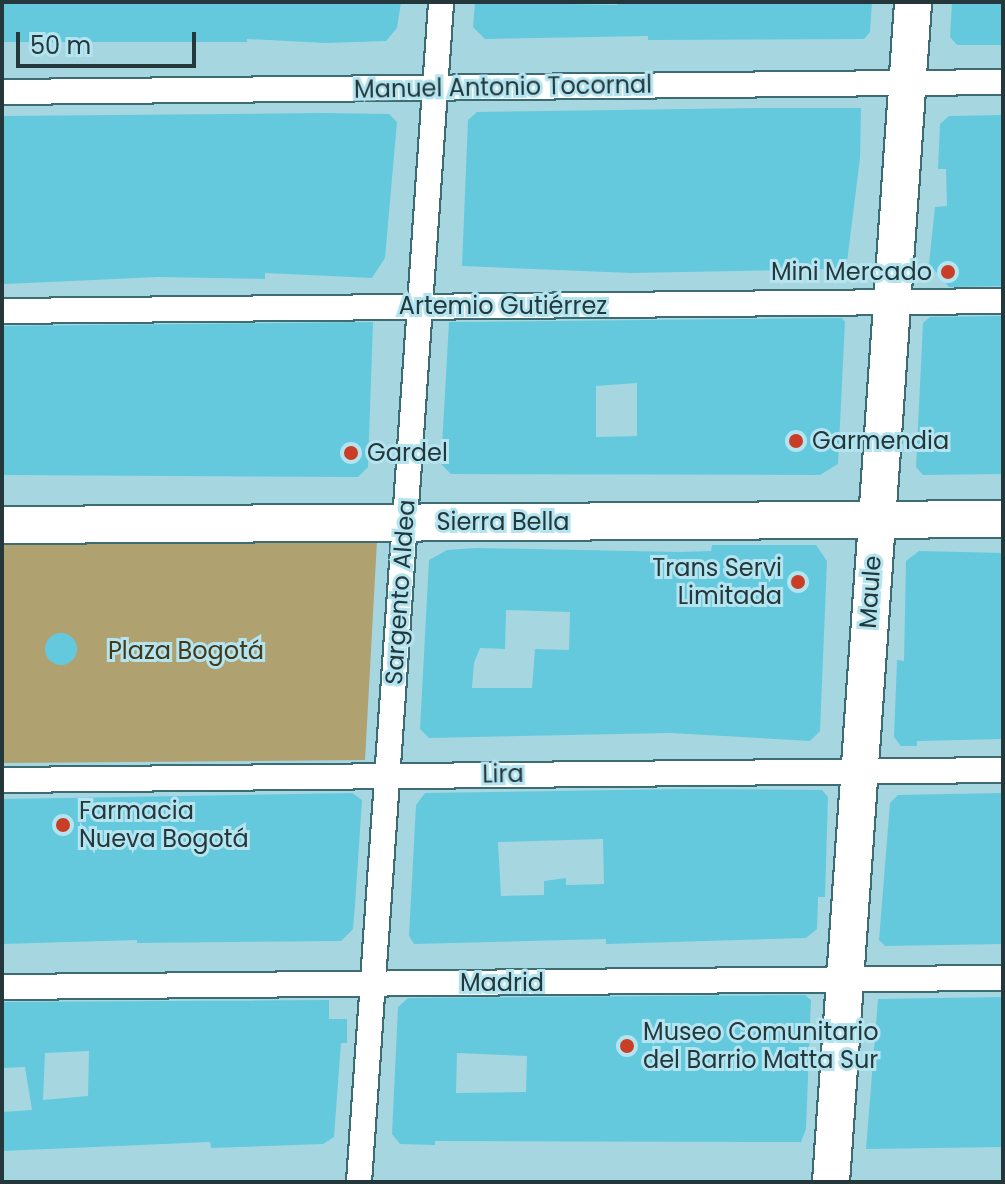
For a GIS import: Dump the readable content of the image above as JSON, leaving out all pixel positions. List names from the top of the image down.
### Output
{
  "streets": {
    "street": [
      "Manuel Antonio Tocornal",
      "Artemio Gutiérrez",
      "Sierra Bella",
      "Sargento Aldea",
      "Maule",
      "Lira",
      "Madrid"
    ]
  },
  "crossings": [
    ["Manuel Antonio Tocornal", "Sargento Aldea"],
    ["Manuel Antonio Tocornal", "Maule"],
    ["Artemio Gutiérrez", "Sargento Aldea"],
    ["Artemio Gutiérrez", "Maule"],
    ["Sierra Bella", "Sargento Aldea"],
    ["Sierra Bella", "Maule"],
    ["Sargento Aldea", "Lira"],
    ["Sargento Aldea", "Madrid"],
    ["Maule", "Lira"],
    ["Maule", "Madrid"]
  ],
  "parks": ["Plaza Bogotá"],
  "places": [
    "Mini Mercado",
    "Garmendia",
    "Gardel",
    "Trans Servi Limitada",
    "Farmacia Nueva Bogotá",
    "Museo Comunitario del Barrio Matta Sur"
  ],
  "scale_bar": "50 m"
}
